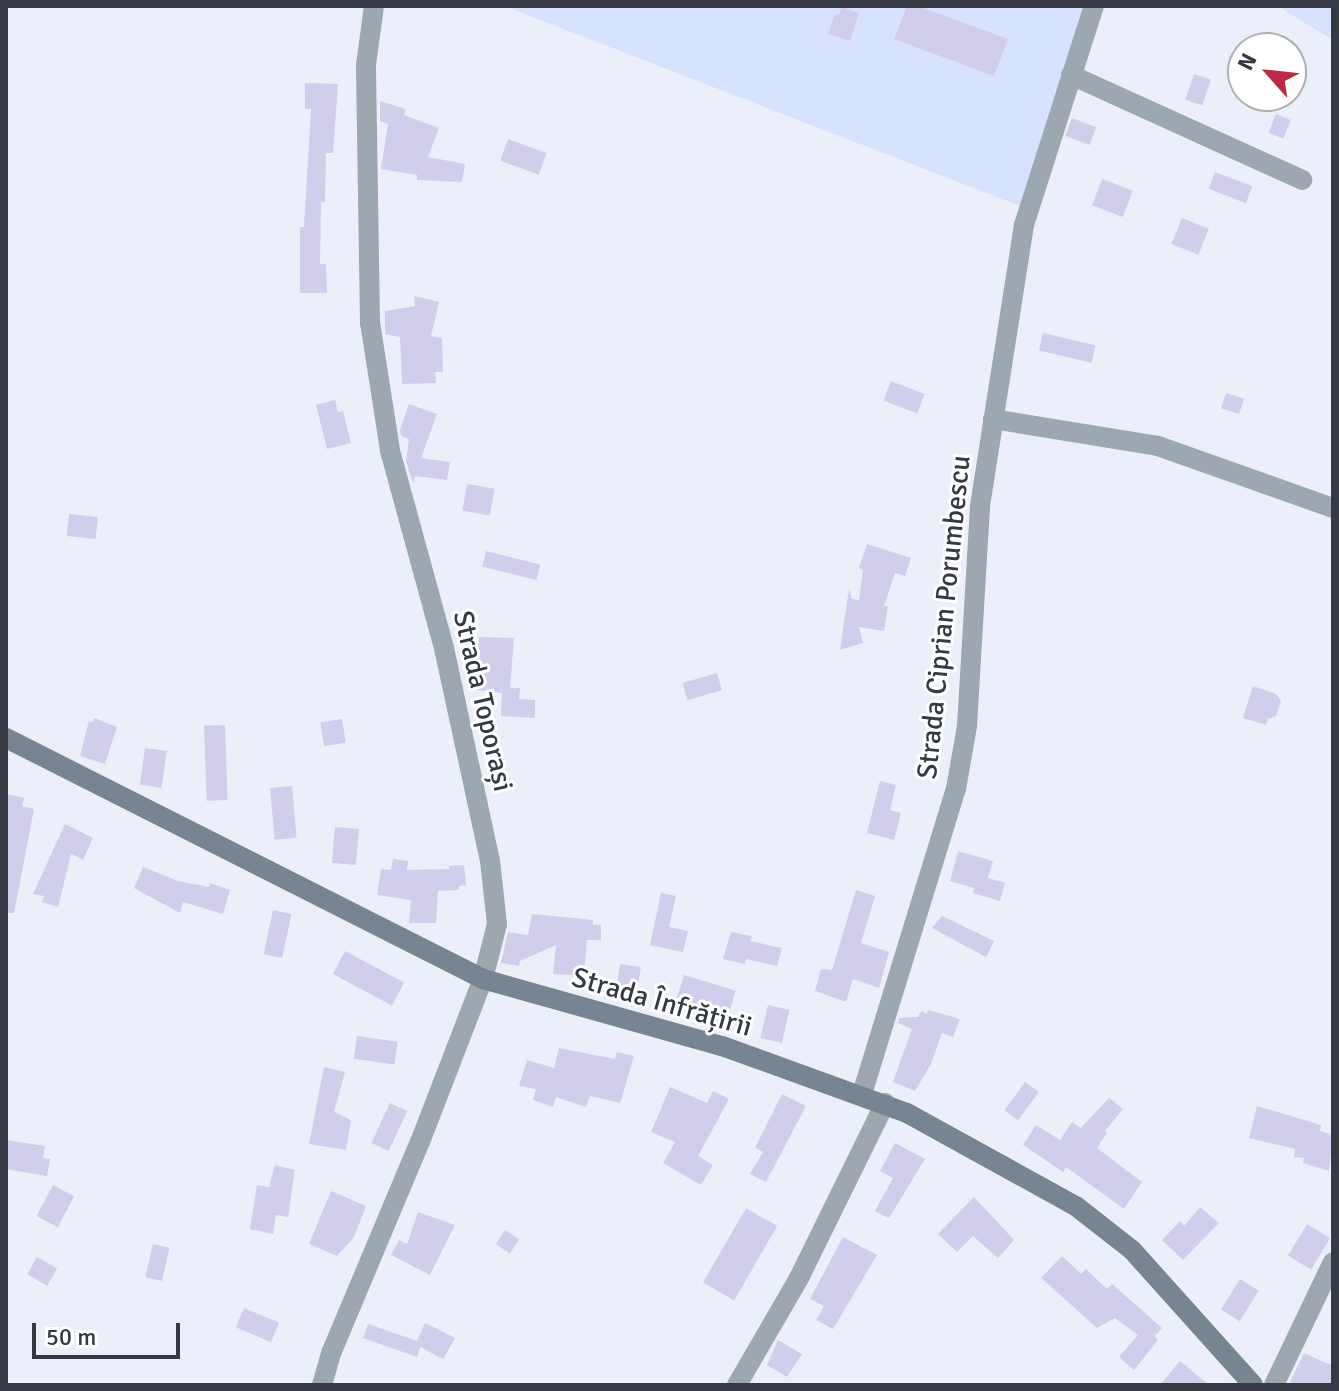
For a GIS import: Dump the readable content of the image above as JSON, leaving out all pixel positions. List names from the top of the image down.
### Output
{
  "streets": {
    "main road": ["Strada Înfrățirii"],
    "street": ["Strada Ciprian Porumbescu", "Strada Toporași"]
  },
  "crossings": [
    ["Strada Ciprian Porumbescu", "Strada Înfrățirii"],
    ["Strada Toporași", "Strada Înfrățirii"]
  ],
  "scale_bar": "50 m",
  "north": "top left"
}
